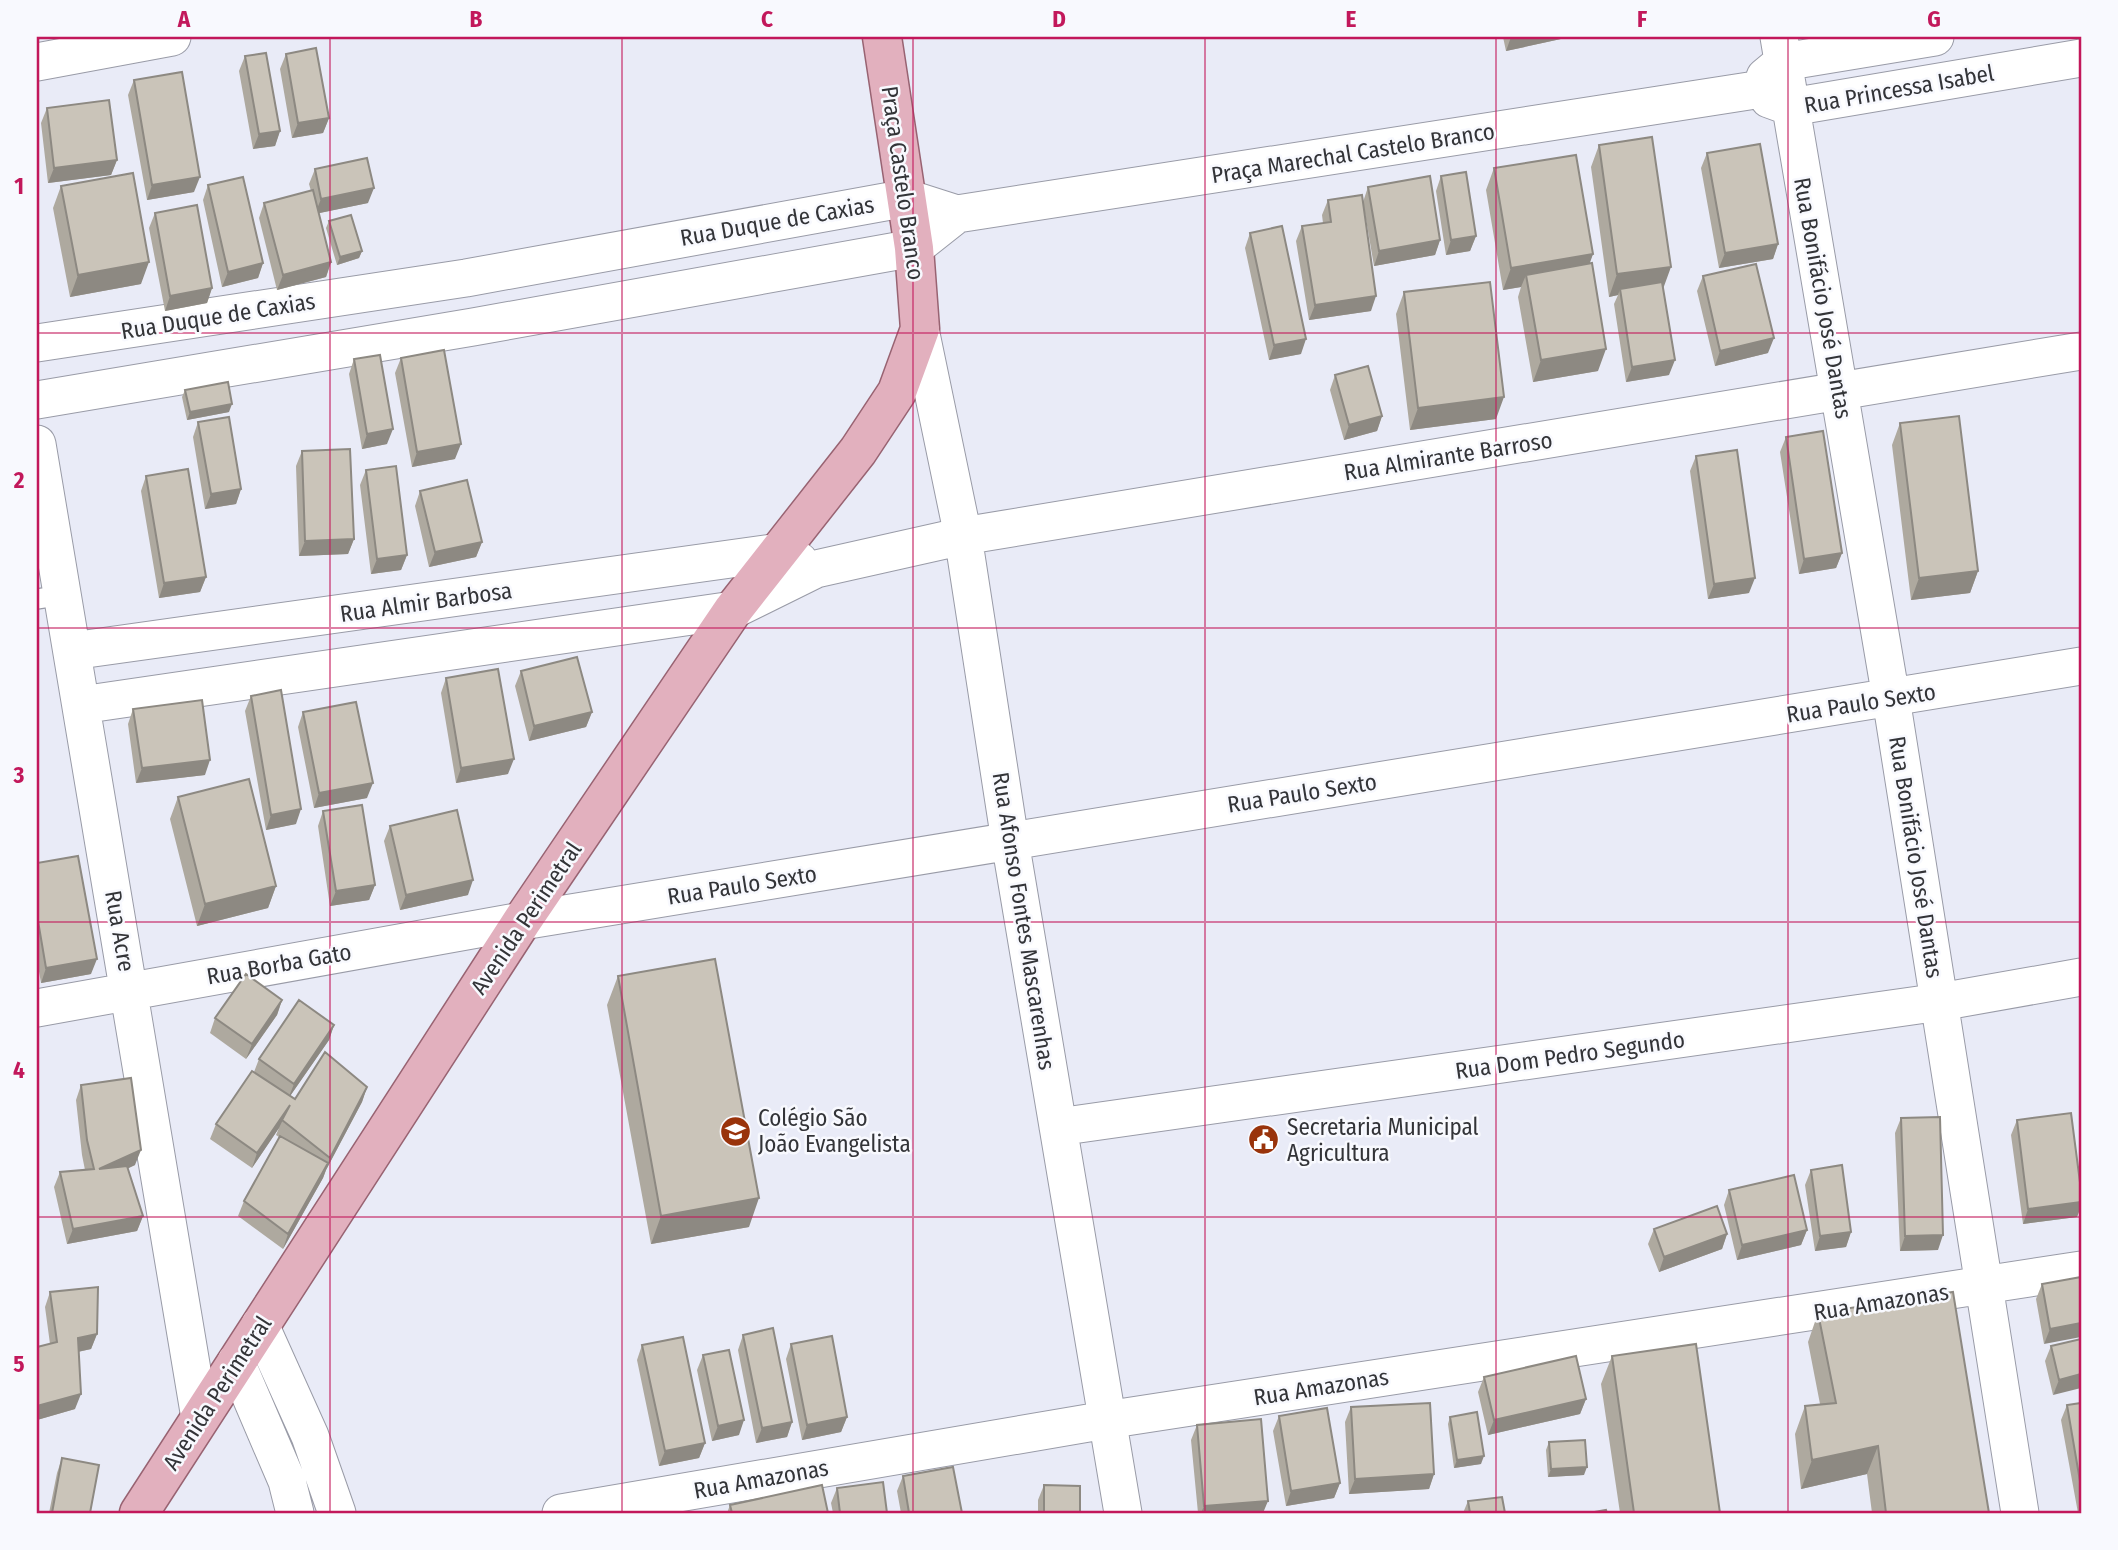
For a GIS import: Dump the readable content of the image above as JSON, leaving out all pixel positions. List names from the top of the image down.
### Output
{
  "streets": {
    "main road": ["Praça Castelo Branco", "Avenida Perimetral"],
    "street": [
      "Rua Princessa Isabel",
      "Praça Marechal Castelo Branco",
      "Rua Duque de Caxias",
      "Rua Bonifácio José Dantas",
      "Rua Almirante Barroso",
      "Rua Almir Barbosa",
      "Rua Paulo Sexto",
      "Rua Afonso Fontes Mascarenhas",
      "Rua Acre",
      "Rua Borba Gato",
      "Rua Dom Pedro Segundo",
      "Rua Amazonas"
    ]
  },
  "crossings": [
    ["Rua Princessa Isabel", "Praça Marechal Castelo Branco"],
    ["Rua Princessa Isabel", "Rua Bonifácio José Dantas"],
    ["Praça Marechal Castelo Branco", "Rua Duque de Caxias"],
    ["Praça Castelo Branco", "Rua Duque de Caxias"],
    ["Praça Castelo Branco", "Avenida Perimetral"],
    ["Praça Castelo Branco", "Rua Afonso Fontes Mascarenhas"],
    ["Rua Bonifácio José Dantas", "Rua Almirante Barroso"],
    ["Rua Bonifácio José Dantas", "Rua Paulo Sexto"],
    ["Rua Bonifácio José Dantas", "Rua Dom Pedro Segundo"],
    ["Rua Bonifácio José Dantas", "Rua Amazonas"],
    ["Rua Almirante Barroso", "Avenida Perimetral"],
    ["Rua Almirante Barroso", "Rua Afonso Fontes Mascarenhas"],
    ["Rua Almir Barbosa", "Avenida Perimetral"],
    ["Rua Almir Barbosa", "Rua Acre"],
    ["Rua Paulo Sexto", "Avenida Perimetral"],
    ["Rua Paulo Sexto", "Rua Afonso Fontes Mascarenhas"],
    ["Rua Paulo Sexto", "Rua Borba Gato"],
    ["Avenida Perimetral", "Rua Afonso Fontes Mascarenhas"],
    ["Avenida Perimetral", "Rua Acre"],
    ["Avenida Perimetral", "Rua Borba Gato"],
    ["Rua Afonso Fontes Mascarenhas", "Rua Dom Pedro Segundo"],
    ["Rua Afonso Fontes Mascarenhas", "Rua Amazonas"],
    ["Rua Acre", "Rua Borba Gato"]
  ],
  "places": {
    "school or university": ["Colégio São João Evangelista"],
    "public building": ["Secretaria Municipal Agricultura"]
  },
  "grid": {
    "columns": [
      "A",
      "B",
      "C",
      "D",
      "E",
      "F",
      "G"
    ],
    "rows": [
      "1",
      "2",
      "3",
      "4",
      "5"
    ]
  }
}
